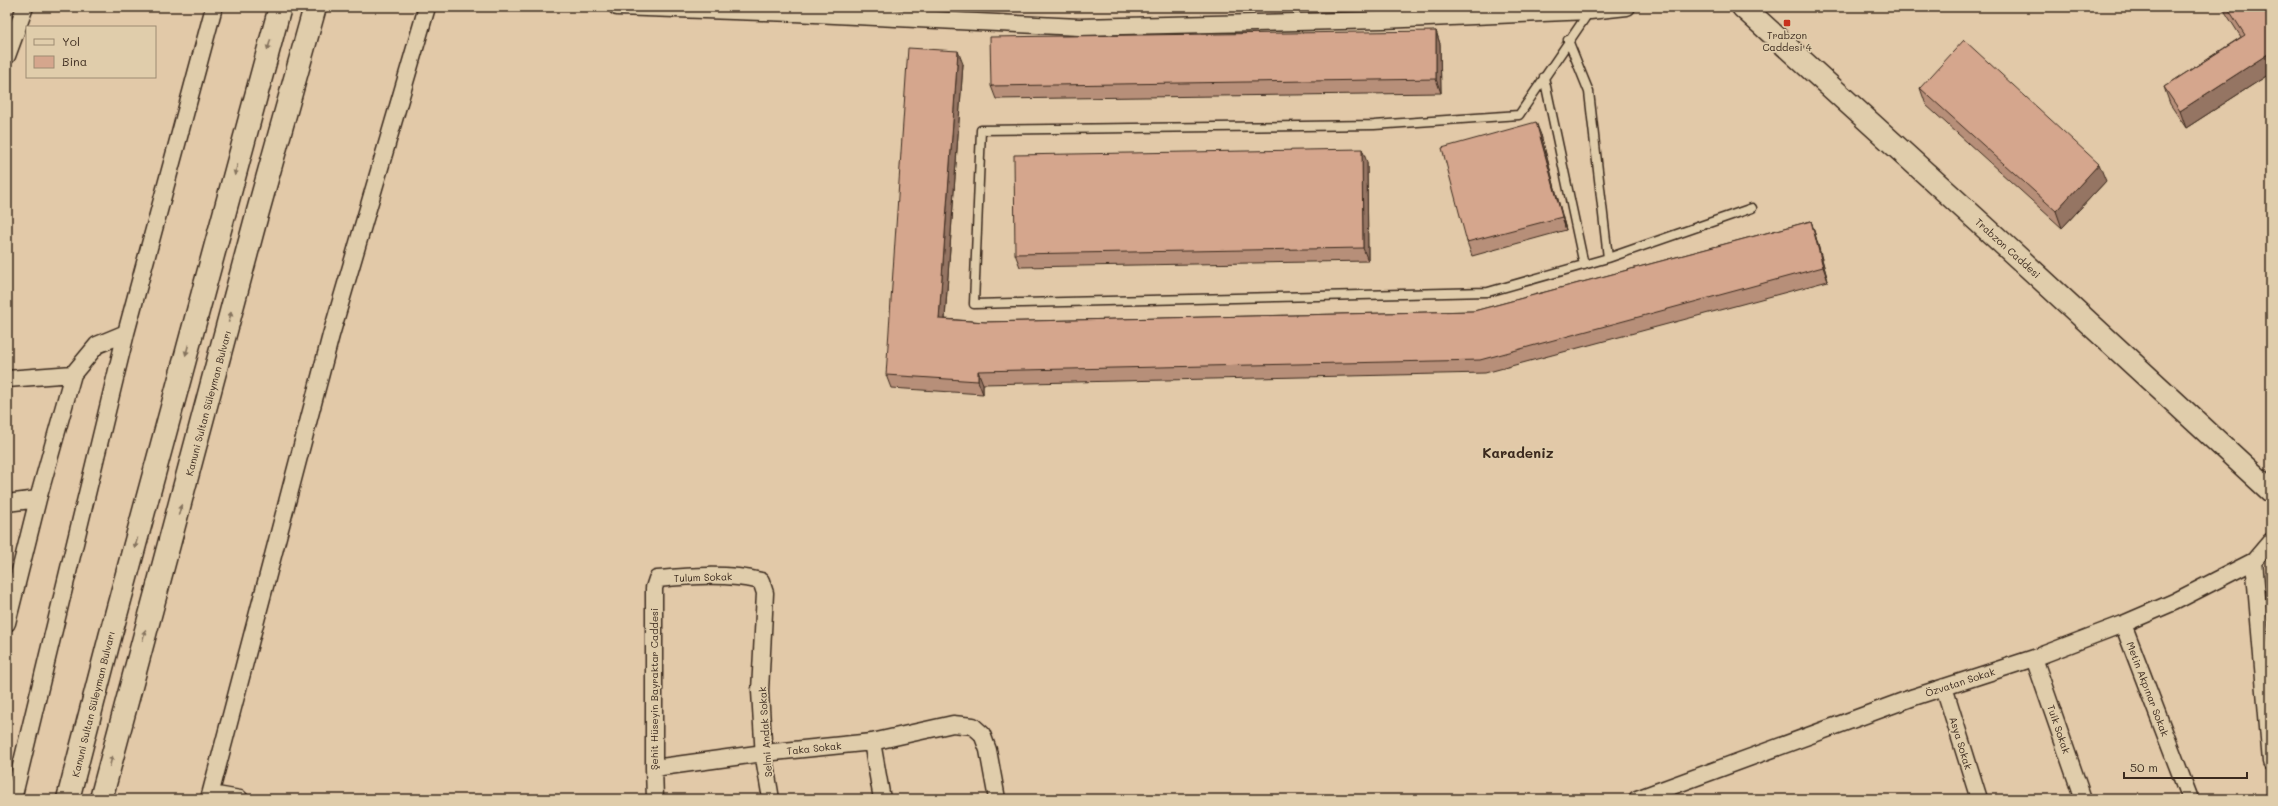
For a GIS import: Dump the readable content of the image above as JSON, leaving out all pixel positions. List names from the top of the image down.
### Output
{
  "streets": {
    "main road": ["Trabzon Caddesi", "Kanuni Sultan Süleyman Bulvarı"],
    "street": [
      "Tulum Sokak",
      "Özvatan Sokak",
      "Şehit Hüseyin Bayraktar Caddesi",
      "Metin Akpınar Sokak",
      "Tuik Sokak",
      "Selmi Andak Sokak",
      "Asya Sokak",
      "Taka Sokak"
    ]
  },
  "crossings": [
    ["Tulum Sokak", "Şehit Hüseyin Bayraktar Caddesi"],
    ["Tulum Sokak", "Selmi Andak Sokak"],
    ["Özvatan Sokak", "Metin Akpınar Sokak"],
    ["Özvatan Sokak", "Tuik Sokak"],
    ["Özvatan Sokak", "Asya Sokak"],
    ["Şehit Hüseyin Bayraktar Caddesi", "Taka Sokak"],
    ["Selmi Andak Sokak", "Taka Sokak"]
  ],
  "districts": ["Karadeniz"],
  "places": {
    "transit": ["Trabzon Caddesi 4"]
  },
  "legend": ["Yol", "Bina"],
  "scale_bar": "50 m"
}
